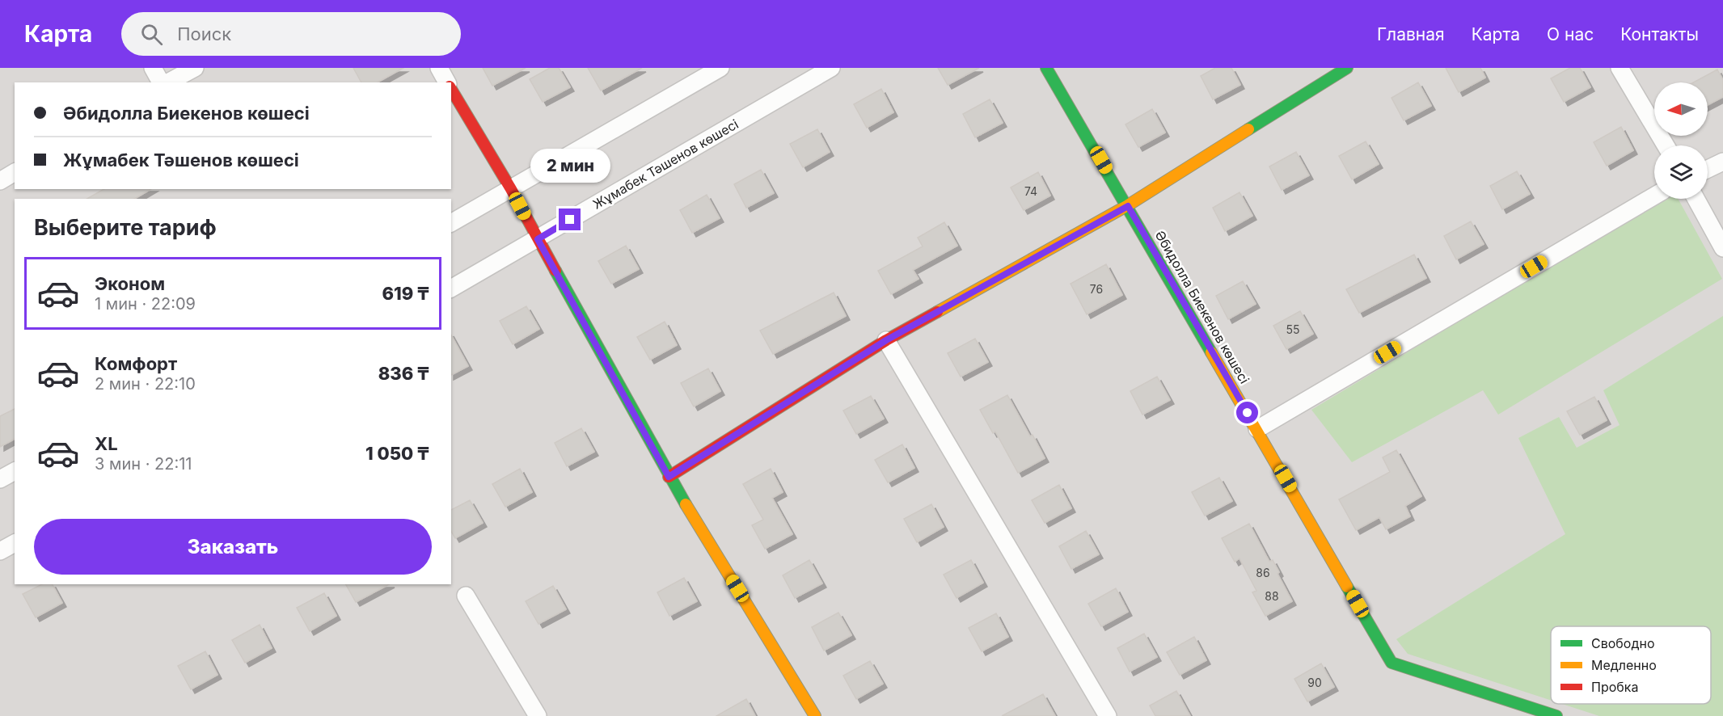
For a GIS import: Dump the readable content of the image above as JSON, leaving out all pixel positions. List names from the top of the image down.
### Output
{
  "streets": {
    "street": ["Жұмабек Тәшенов көшесі", "Әбидолла Биекенов көшесі"]
  },
  "house_numbers": [
    "74",
    "76",
    "55",
    "86",
    "88",
    "90"
  ],
  "legend": ["Свободно", "Медленно", "Пробка"],
  "north": "left",
  "page": {
    "header": "Карта",
    "search": "Поиск",
    "nav": [
      "Главная",
      "Карта",
      "О нас",
      "Контакты"
    ],
    "banner": ["Әбидолла Биекенов көшесі", "Жұмабек Тәшенов көшесі"],
    "bubble": "2 мин",
    "heading": "Выберите тариф",
    "list": [
      {
        "name": "Эконом",
        "note": "1 мин · 22:09",
        "value": "619 ₸"
      },
      {
        "name": "Комфорт",
        "note": "2 мин · 22:10",
        "value": "836 ₸"
      },
      {
        "name": "XL",
        "note": "3 мин · 22:11",
        "value": "1 050 ₸"
      }
    ],
    "buttons": "Заказать"
  }
}
